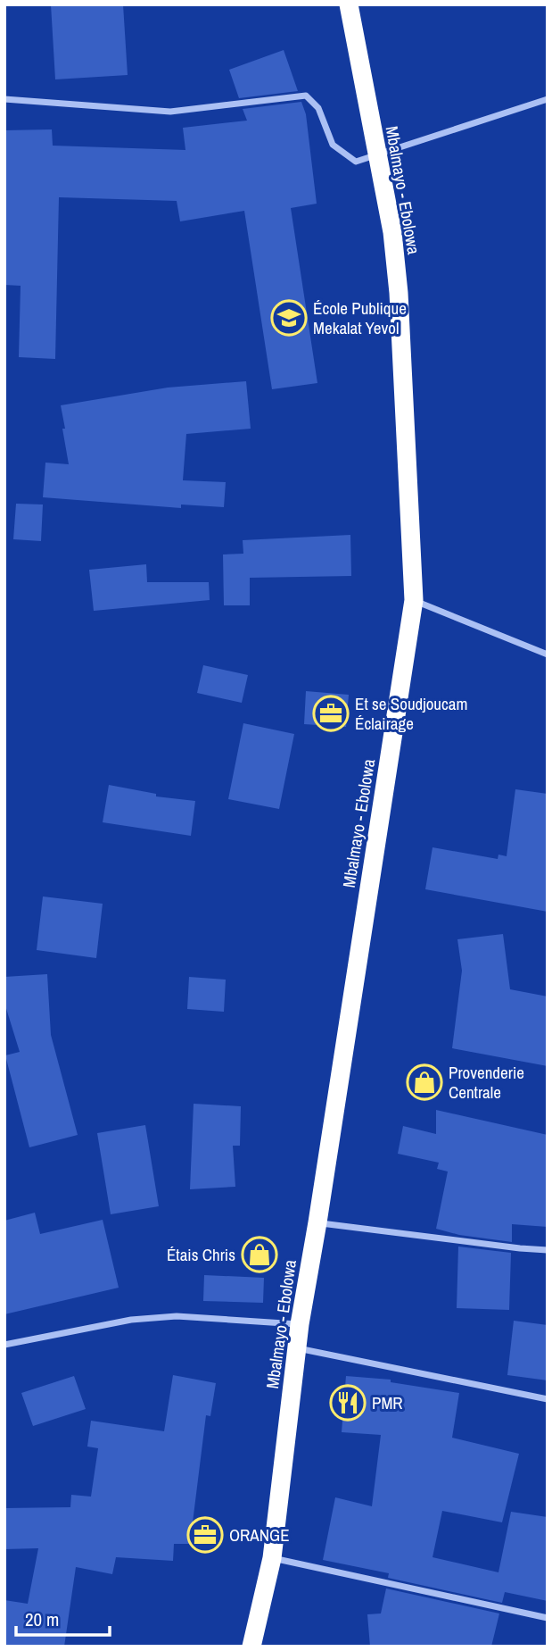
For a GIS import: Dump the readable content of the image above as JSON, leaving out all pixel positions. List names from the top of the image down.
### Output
{
  "streets": {
    "highway": ["Mbalmayo - Ebolowa"]
  },
  "places": {
    "school or university": ["École Publique Mekalat Yevol"],
    "office": ["Et se Soudjoucam Éclairage", "ORANGE"],
    "shop": ["Provenderie Centrale", "Étais Chris"],
    "restaurant": ["PMR"]
  },
  "scale_bar": "20 m"
}
